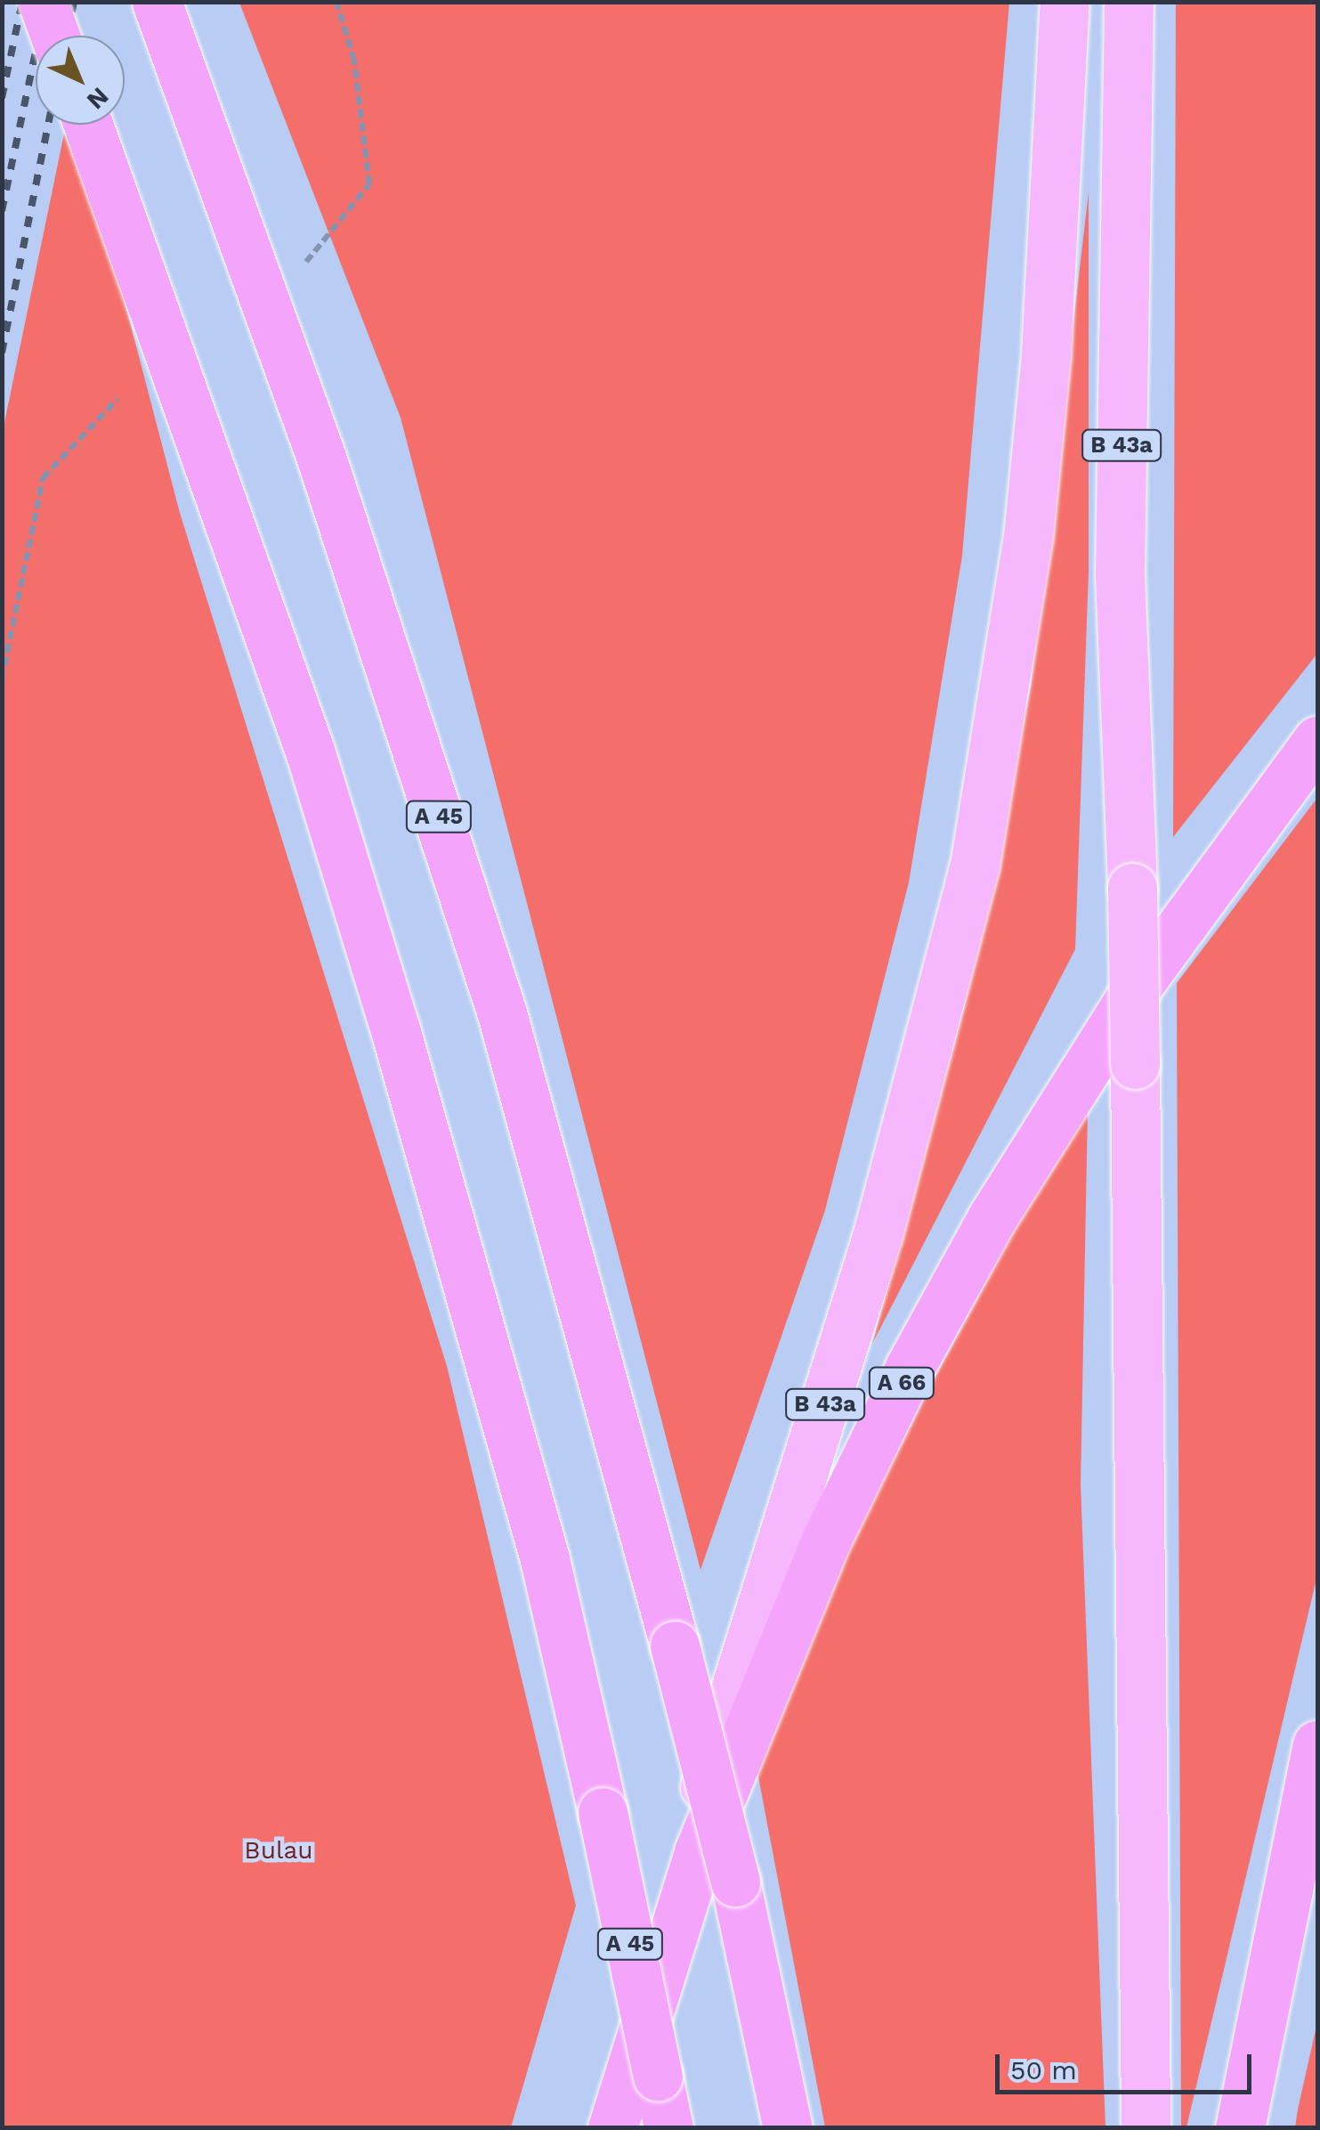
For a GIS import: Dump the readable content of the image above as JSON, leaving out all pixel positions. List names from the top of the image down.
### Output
{
  "streets": {
    "highway": ["B 43a", "A 45", "A 66"]
  },
  "crossings": [
    ["B 43a", "A 66"]
  ],
  "parks": ["Bulau"],
  "scale_bar": "50 m",
  "north": "bottom right"
}
